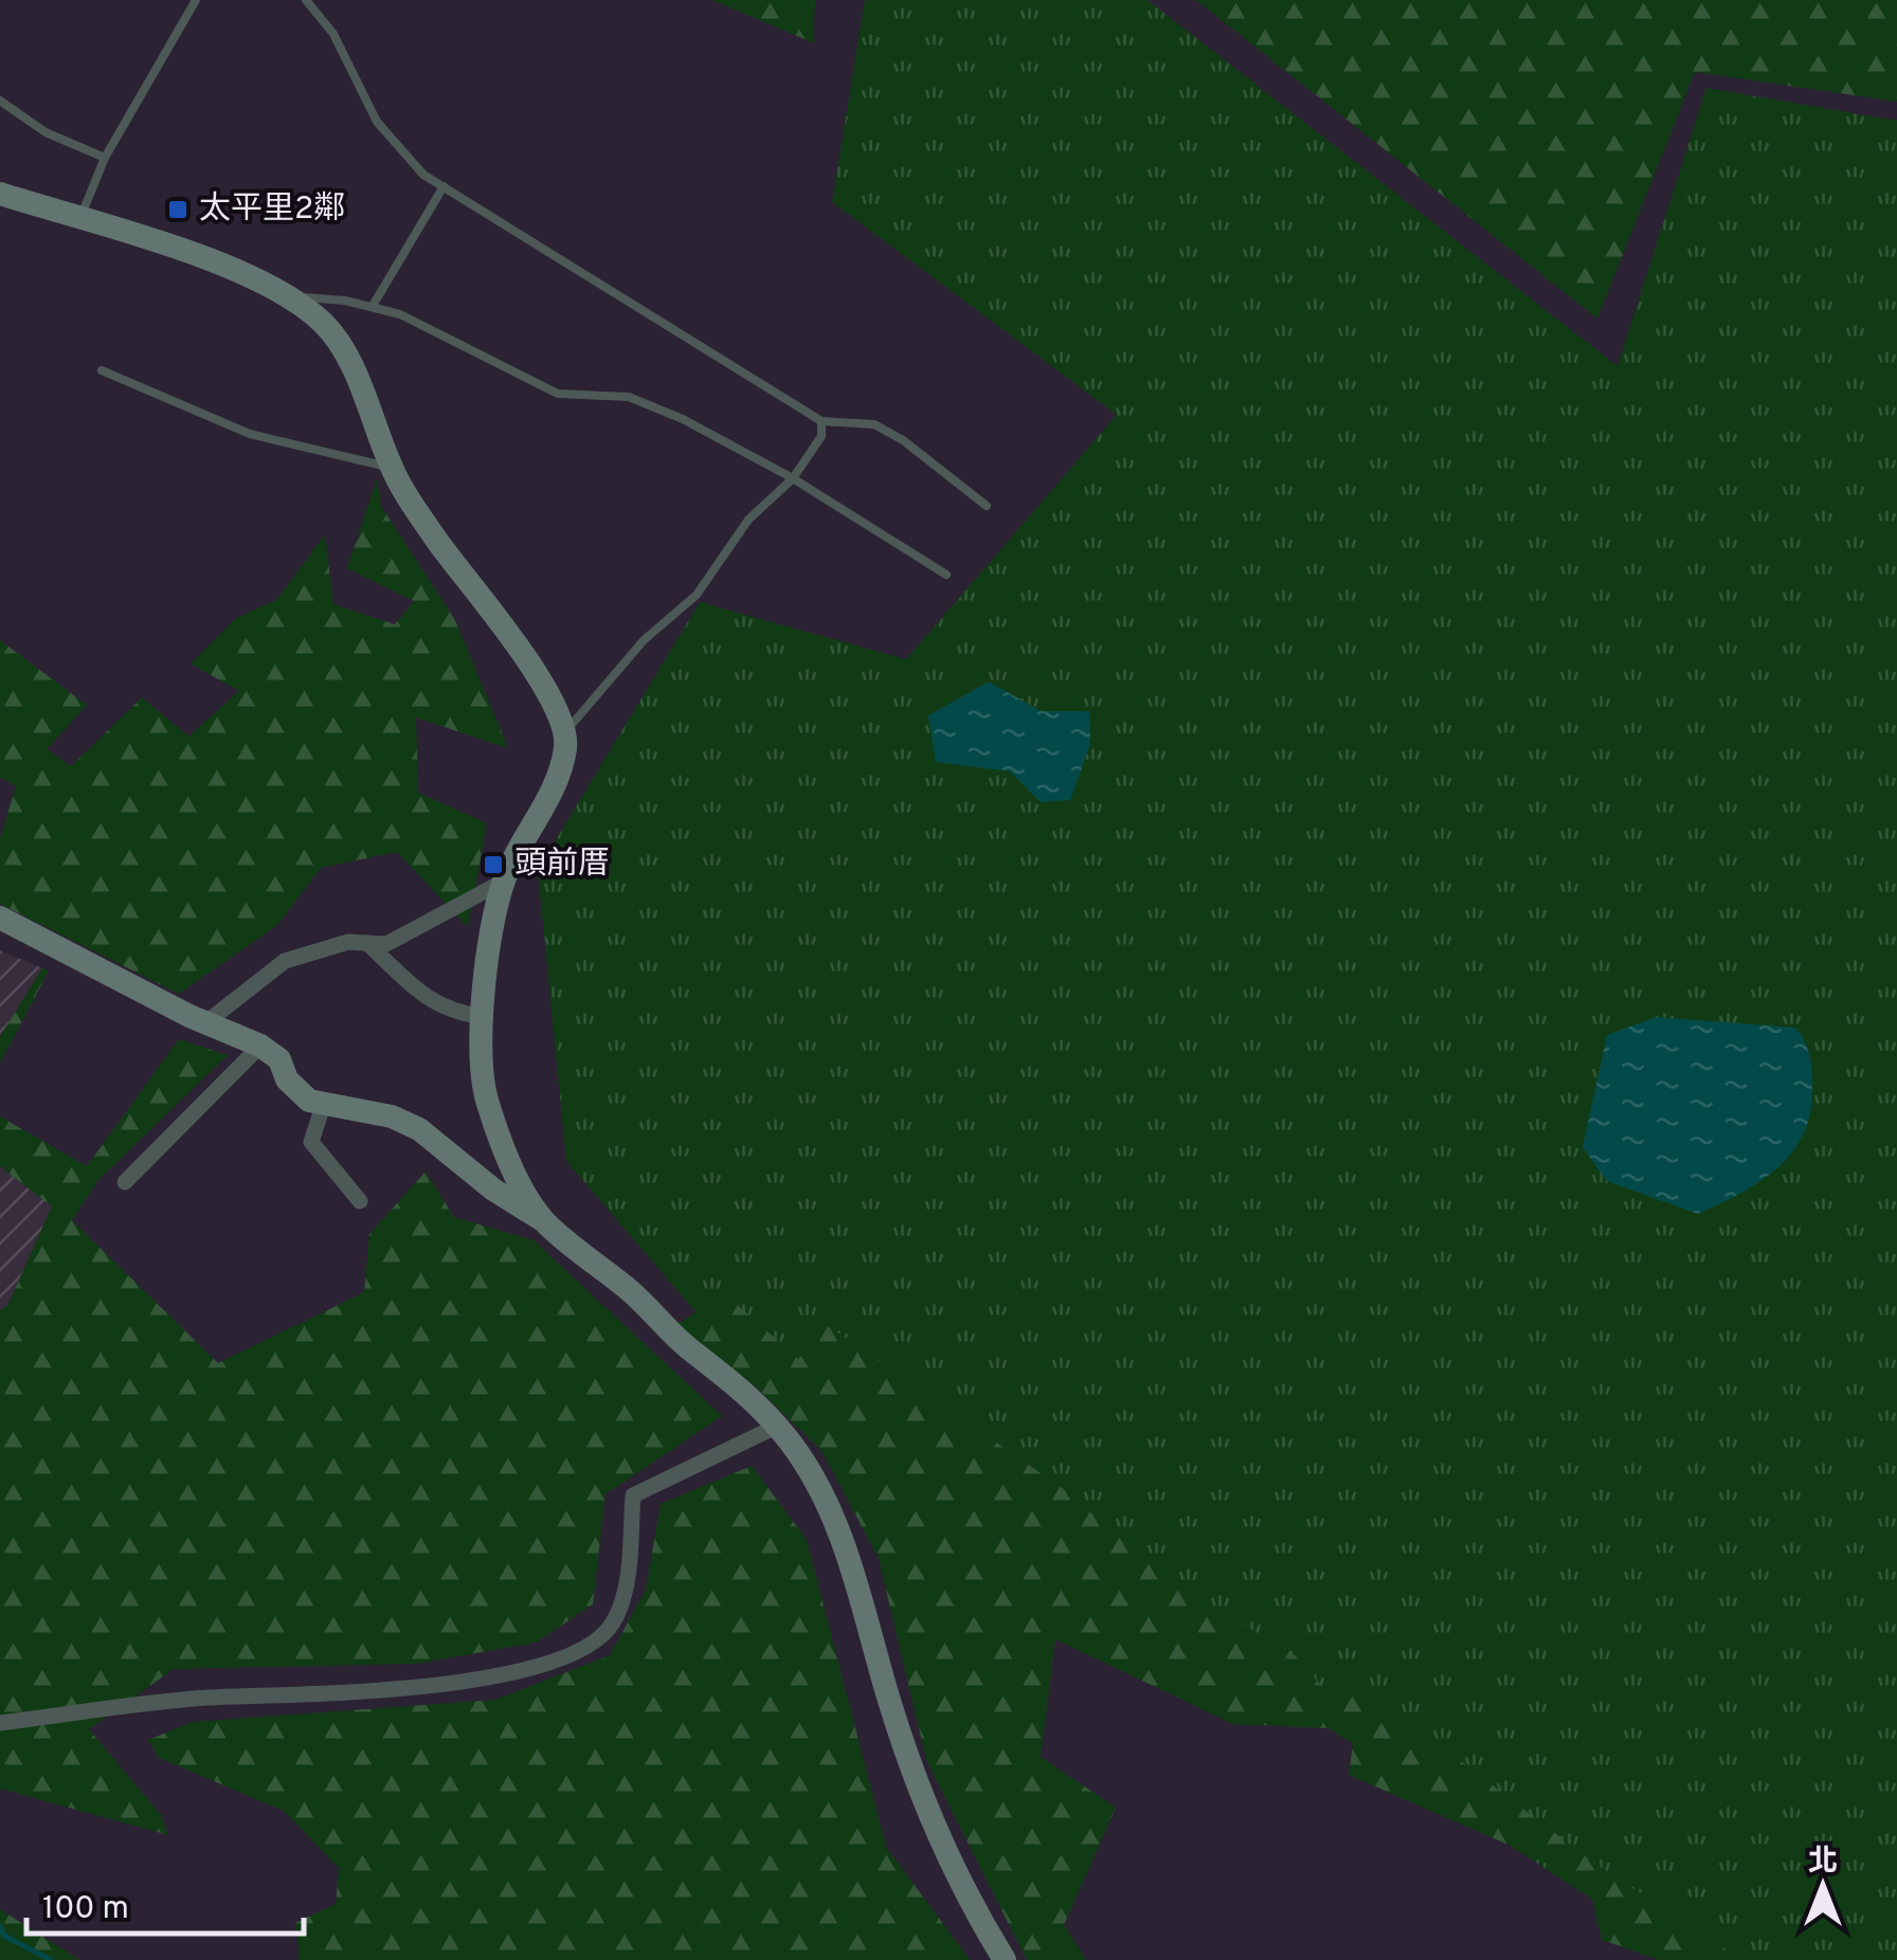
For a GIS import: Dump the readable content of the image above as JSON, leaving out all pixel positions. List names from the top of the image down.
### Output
{
  "places": {
    "transit": ["太平里2鄰", "頭前厝"]
  },
  "scale_bar": "100 m",
  "north": "top"
}
